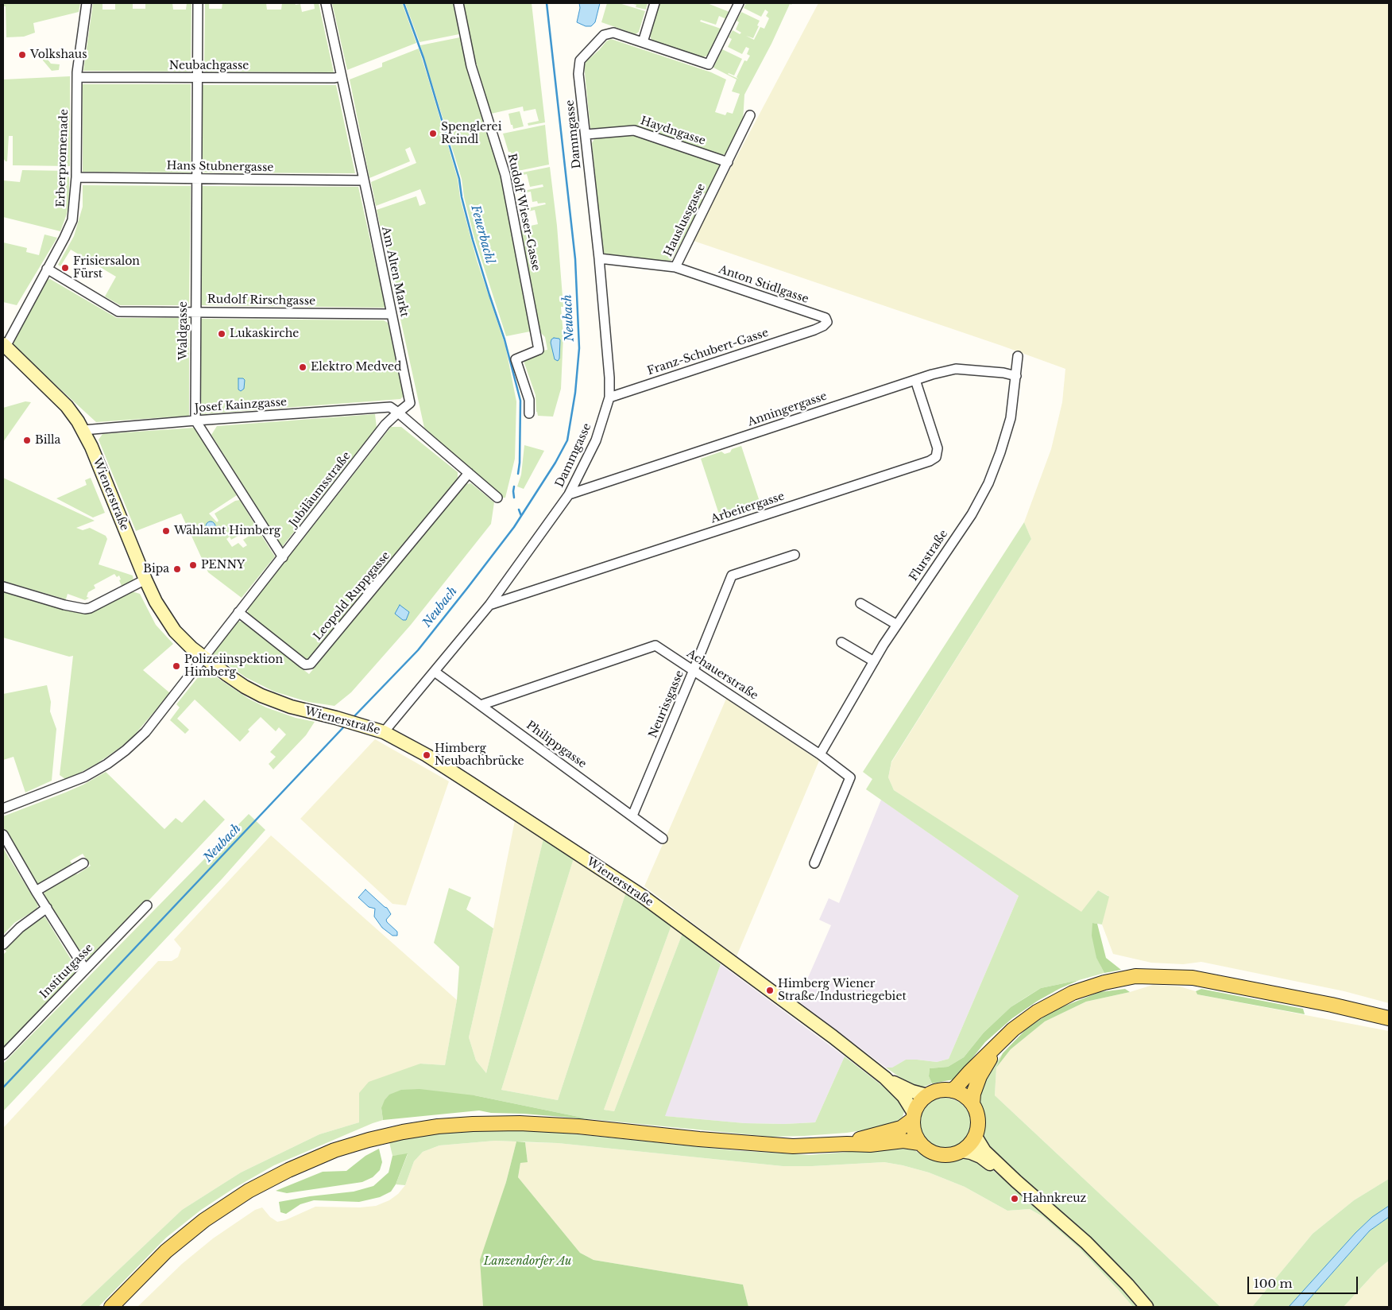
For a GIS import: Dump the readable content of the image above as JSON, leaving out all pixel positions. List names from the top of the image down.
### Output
{
  "streets": {
    "street": [
      "Neubachgasse",
      "Haydngasse",
      "Dammgasse",
      "Erberpromenade",
      "Hans Stubnergasse",
      "Rudolf Wieser-Gasse",
      "Hauslussgasse",
      "Am Alten Markt",
      "Anton Stidlgasse",
      "Rudolf Rirschgasse",
      "Waldgasse",
      "Franz-Schubert-Gasse",
      "Josef Kainzgasse",
      "Anningergasse",
      "Jubiläumsstraße",
      "Wienerstraße",
      "Arbeitergasse",
      "Flurstraße",
      "Leopold Ruppgasse",
      "Achauerstraße",
      "Neurissgasse",
      "Philippgasse",
      "Institutgasse"
    ]
  },
  "crossings": [
    ["Neubachgasse", "Erberpromenade"],
    ["Neubachgasse", "Am Alten Markt"],
    ["Neubachgasse", "Waldgasse"],
    ["Haydngasse", "Dammgasse"],
    ["Haydngasse", "Hauslussgasse"],
    ["Dammgasse", "Hauslussgasse"],
    ["Dammgasse", "Franz-Schubert-Gasse"],
    ["Dammgasse", "Anningergasse"],
    ["Dammgasse", "Wienerstraße"],
    ["Dammgasse", "Arbeitergasse"],
    ["Dammgasse", "Philippgasse"],
    ["Erberpromenade", "Hans Stubnergasse"],
    ["Erberpromenade", "Rudolf Rirschgasse"],
    ["Erberpromenade", "Wienerstraße"],
    ["Hans Stubnergasse", "Am Alten Markt"],
    ["Hans Stubnergasse", "Waldgasse"],
    ["Hauslussgasse", "Anton Stidlgasse"],
    ["Am Alten Markt", "Rudolf Rirschgasse"],
    ["Am Alten Markt", "Josef Kainzgasse"],
    ["Am Alten Markt", "Jubiläumsstraße"],
    ["Anton Stidlgasse", "Franz-Schubert-Gasse"],
    ["Rudolf Rirschgasse", "Waldgasse"],
    ["Waldgasse", "Josef Kainzgasse"],
    ["Josef Kainzgasse", "Jubiläumsstraße"],
    ["Josef Kainzgasse", "Wienerstraße"],
    ["Anningergasse", "Arbeitergasse"],
    ["Anningergasse", "Flurstraße"],
    ["Jubiläumsstraße", "Wienerstraße"],
    ["Jubiläumsstraße", "Leopold Ruppgasse"],
    ["Flurstraße", "Achauerstraße"],
    ["Achauerstraße", "Neurissgasse"],
    ["Achauerstraße", "Philippgasse"],
    ["Neurissgasse", "Philippgasse"]
  ],
  "water": ["Feuerbachl", "Neubach"],
  "parks": ["Lanzendorfer Au"],
  "places": [
    "Volkshaus",
    "Spenglerei Reindl",
    "Frisiersalon Fürst",
    "Lukaskirche",
    "Elektro Medved",
    "Billa",
    "Wählamt Himberg",
    "PENNY",
    "Bipa",
    "Polizeiinspektion Himberg",
    "Himberg Neubachbrücke",
    "Himberg Wiener Straße/Industriegebiet",
    "Hahnkreuz"
  ],
  "scale_bar": "100 m"
}
